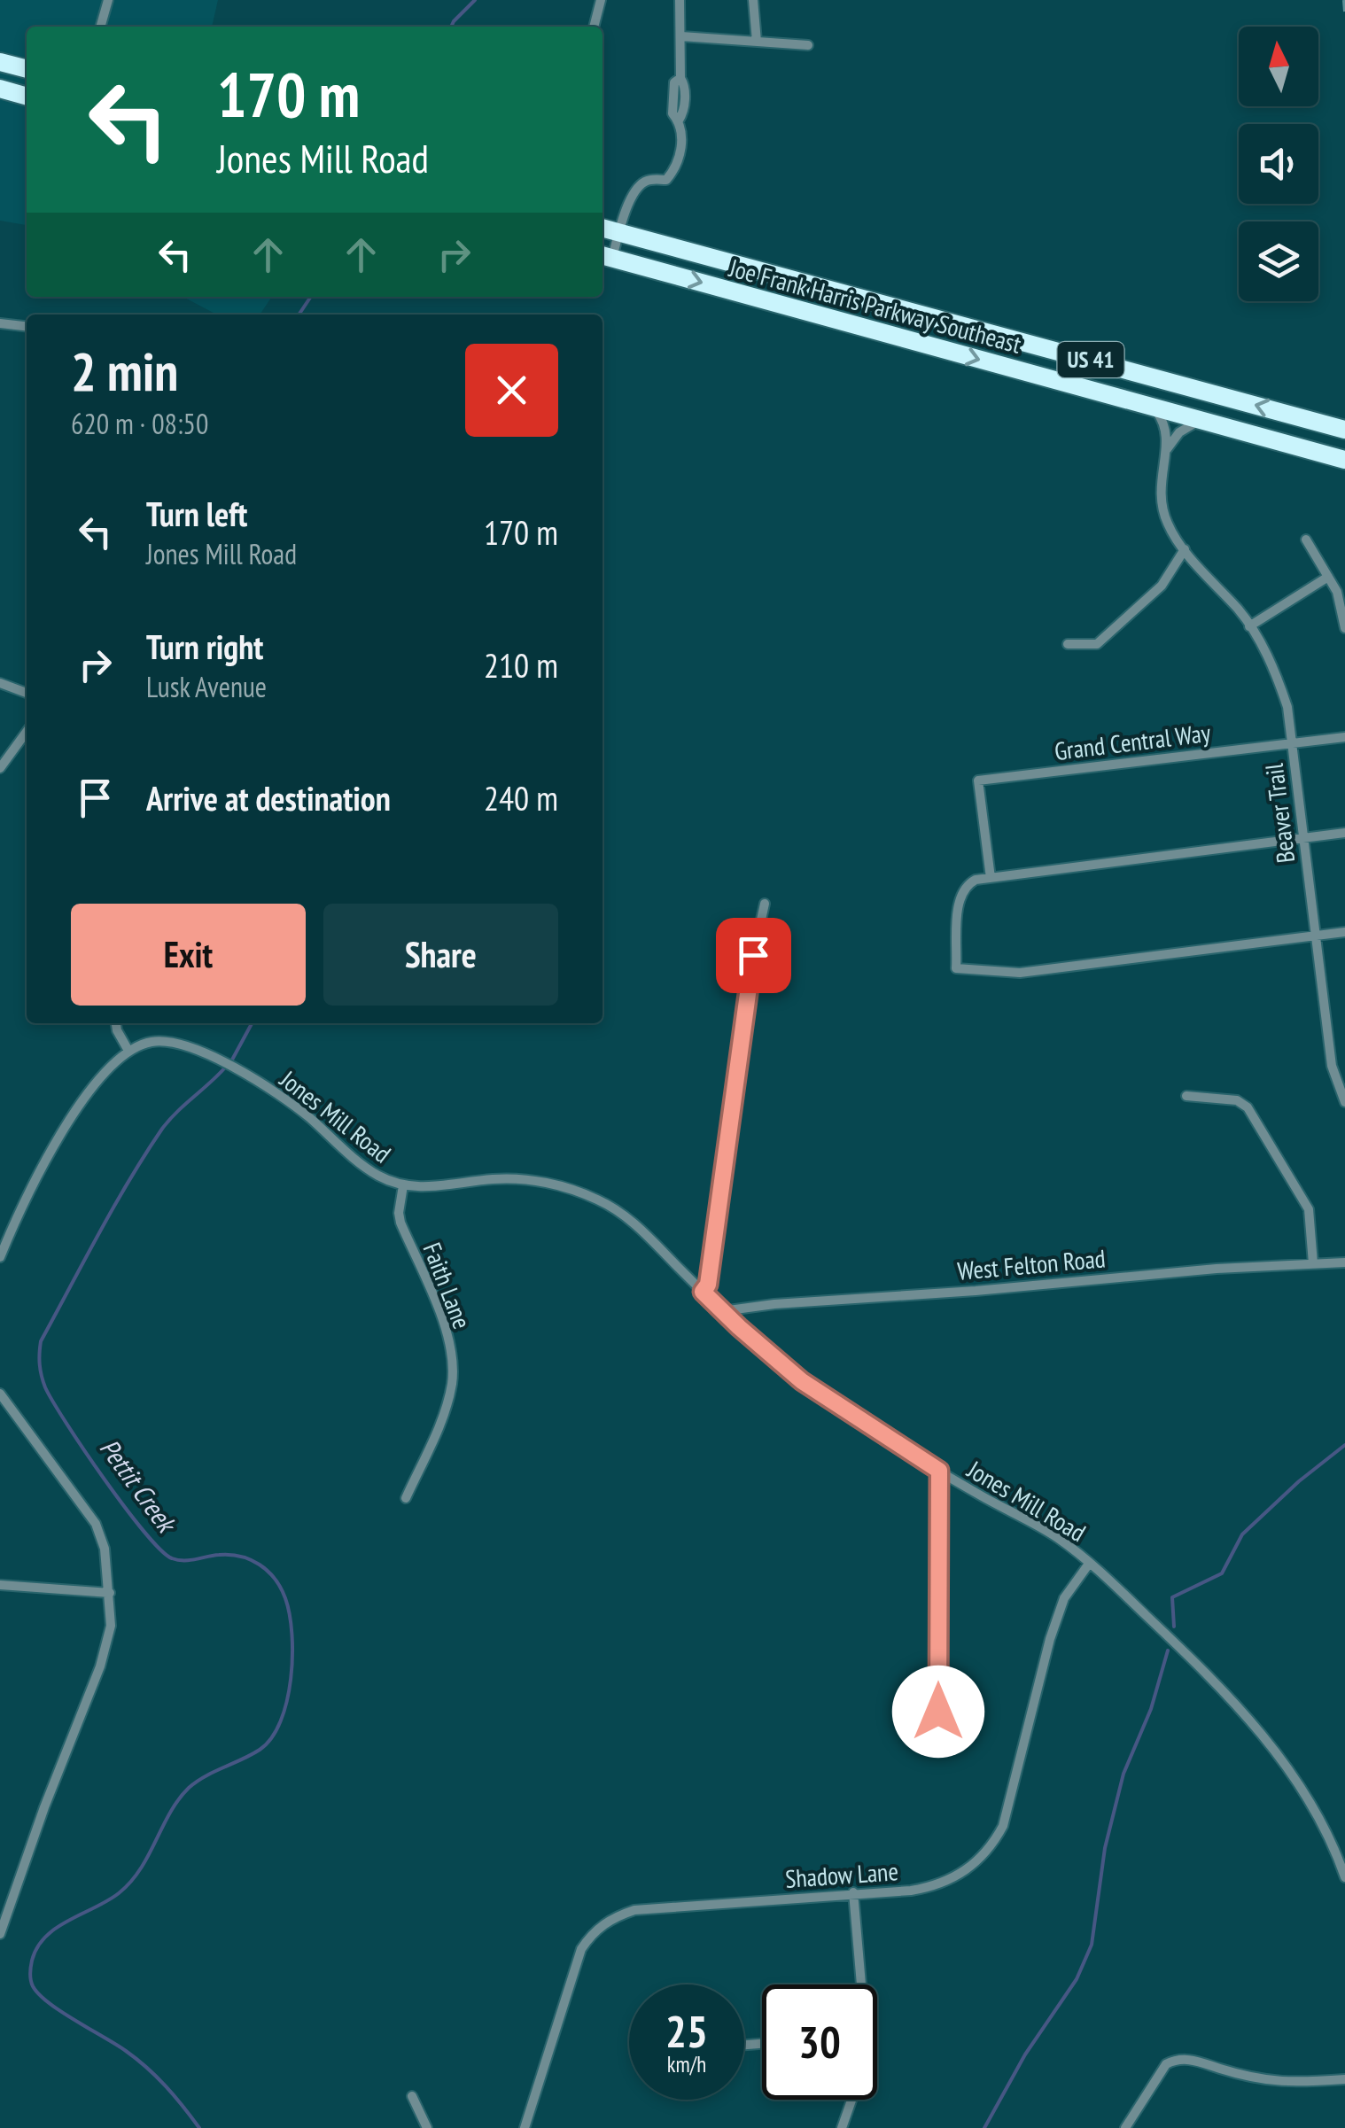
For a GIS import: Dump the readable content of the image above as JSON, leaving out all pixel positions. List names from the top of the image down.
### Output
{
  "streets": {
    "highway": ["Joe Frank Harris Parkway Southeast", "US 41"],
    "street": [
      "Grand Central Way",
      "Beaver Trail",
      "Jones Mill Road",
      "West Felton Road",
      "Faith Lane",
      "Shadow Lane"
    ]
  },
  "crossings": [
    ["Joe Frank Harris Parkway Southeast", "Beaver Trail"],
    ["Grand Central Way", "Beaver Trail"],
    ["Jones Mill Road", "West Felton Road"],
    ["Jones Mill Road", "Faith Lane"],
    ["Jones Mill Road", "Shadow Lane"]
  ],
  "water": ["Pettit Creek"],
  "north": "top",
  "page": {
    "turn": ["170 m", "Jones Mill Road"],
    "heading": ["2 min", "620 m · 08:50"],
    "list": [
      {
        "name": "Turn left",
        "note": "Jones Mill Road",
        "value": "170 m"
      },
      {
        "name": "Turn right",
        "note": "Lusk Avenue",
        "value": "210 m"
      },
      {
        "name": "Arrive at destination",
        "value": "240 m"
      }
    ],
    "buttons": ["Exit", "Share"],
    "speed": "25 km/h",
    "limit": "30"
  }
}
